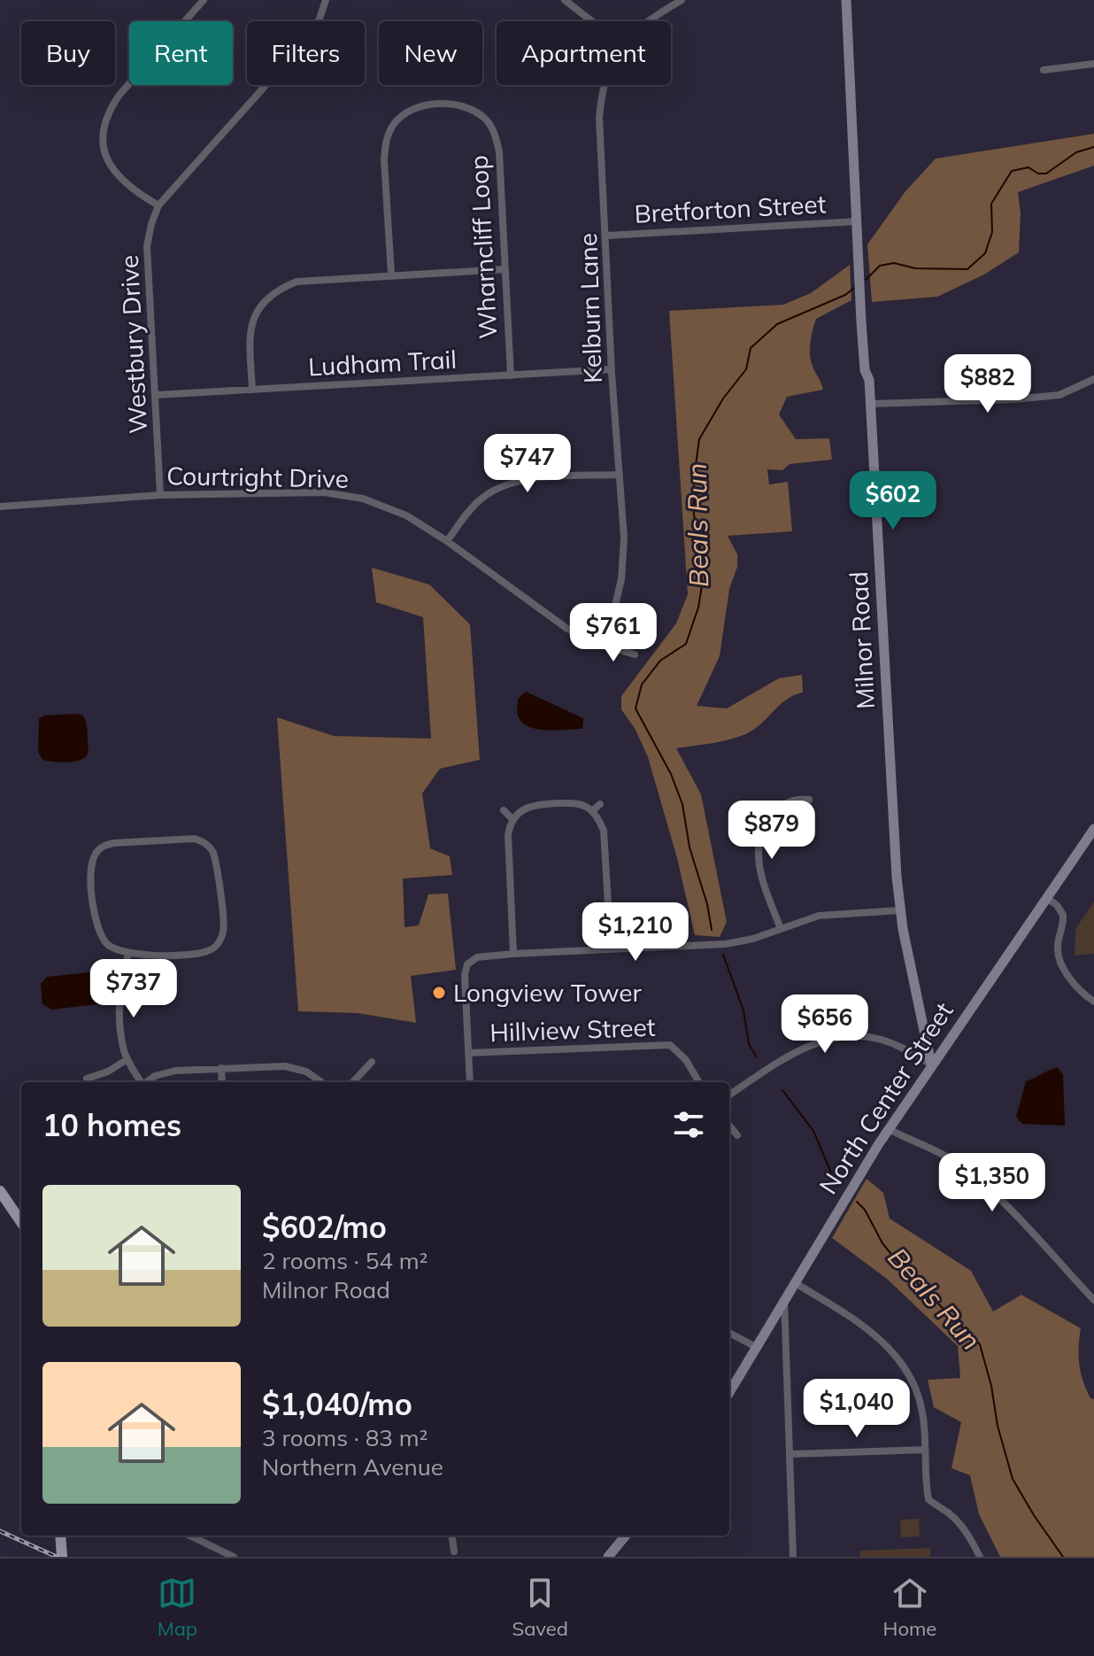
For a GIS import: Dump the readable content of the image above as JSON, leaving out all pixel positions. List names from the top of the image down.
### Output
{
  "streets": {
    "main road": ["Milnor Road", "North Center Street"],
    "street": [
      "Bretforton Street",
      "Wharncliff Loop",
      "Kelburn Lane",
      "Westbury Drive",
      "Ludham Trail",
      "Courtright Drive",
      "Hillview Street"
    ]
  },
  "crossings": [
    ["Bretforton Street", "Kelburn Lane"],
    ["Bretforton Street", "Milnor Road"],
    ["Wharncliff Loop", "Ludham Trail"],
    ["Kelburn Lane", "Ludham Trail"],
    ["Kelburn Lane", "Courtright Drive"],
    ["Westbury Drive", "Ludham Trail"],
    ["Westbury Drive", "Courtright Drive"],
    ["Milnor Road", "North Center Street"]
  ],
  "water": ["Beals Run"],
  "places": ["Longview Tower"],
  "page": {
    "chip": [
      "Buy",
      "Rent",
      "Filters",
      "New",
      "Apartment"
    ],
    "price": [
      "$882",
      "$747",
      "$602",
      "$761",
      "$879",
      "$1,210",
      "$737",
      "$656",
      "$1,350",
      "$1,040"
    ],
    "heading": "10 homes",
    "list": [
      {
        "name": "$602/mo",
        "note": "2 rooms · 54 m² · Milnor Road"
      },
      {
        "name": "$1,040/mo",
        "note": "3 rooms · 83 m² · Northern Avenue"
      }
    ],
    "tabs": ["Map", "Saved", "Home"]
  }
}
